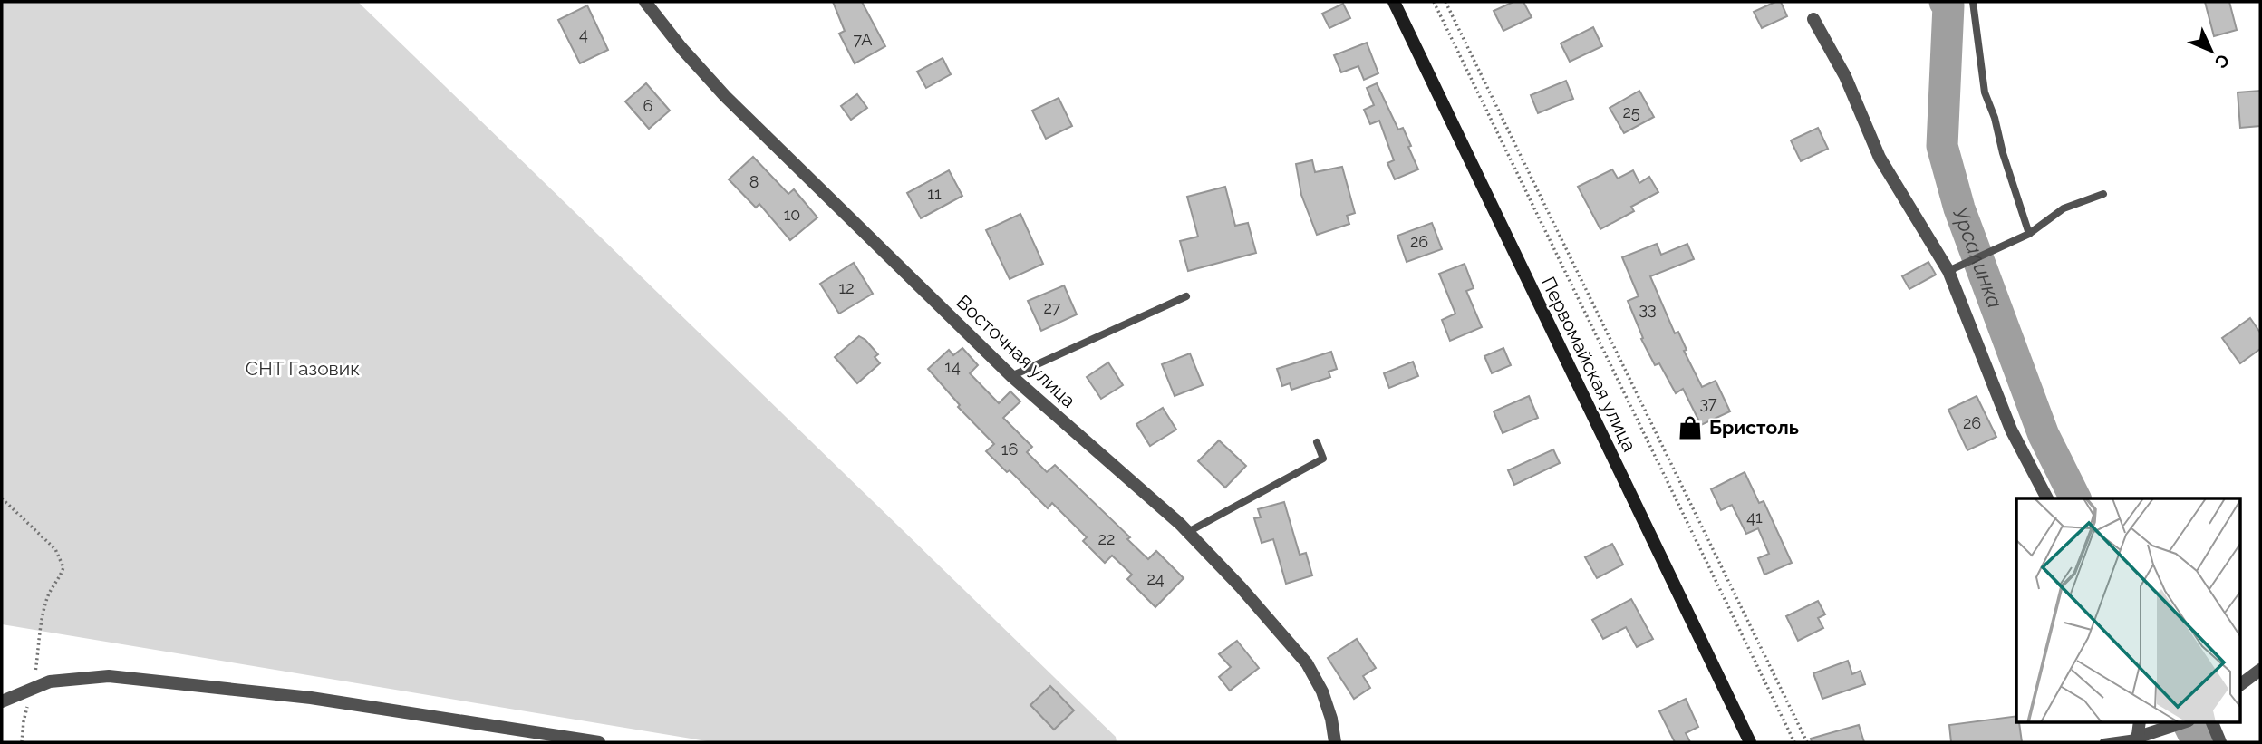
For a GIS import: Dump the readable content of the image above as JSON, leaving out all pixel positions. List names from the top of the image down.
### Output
{
  "streets": {
    "main road": ["Первомайская улица"],
    "street": ["Восточная улица"]
  },
  "water": ["Урсалинка"],
  "parks": ["СНТ Газовик"],
  "places": {
    "shop": ["Бристоль"]
  },
  "house_numbers": [
    "4",
    "7А",
    "6",
    "25",
    "8",
    "11",
    "10",
    "26",
    "12",
    "27",
    "33",
    "14",
    "37",
    "26",
    "16",
    "41",
    "22",
    "24"
  ],
  "north": "bottom right"
}
